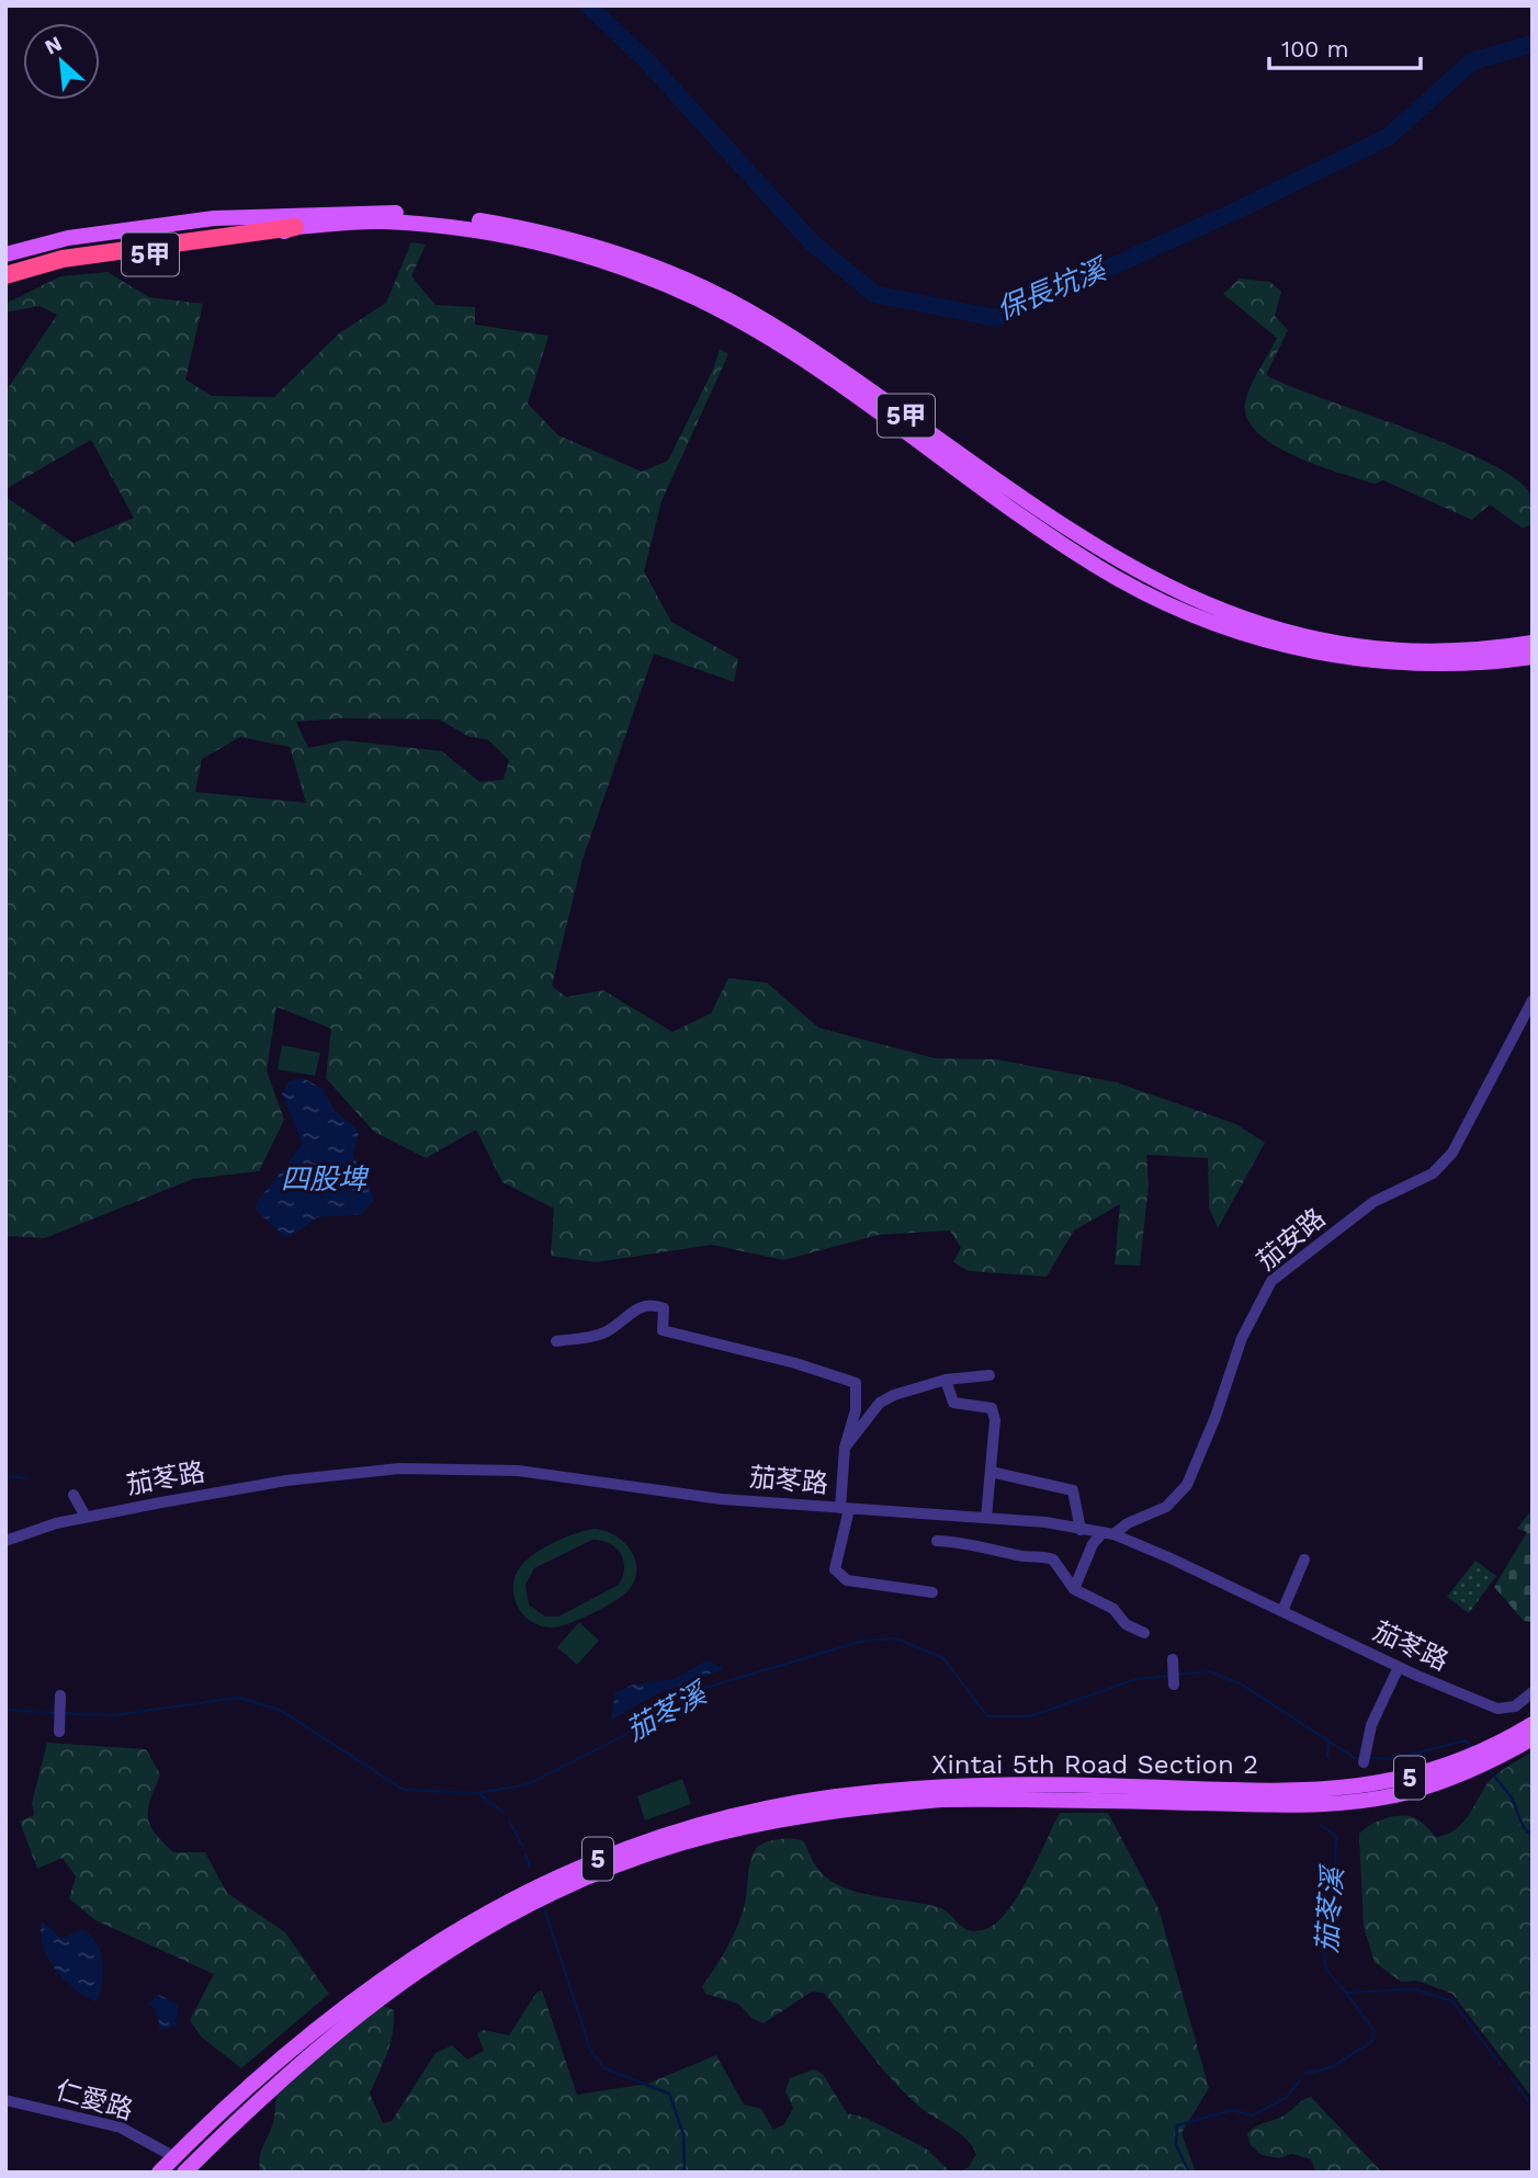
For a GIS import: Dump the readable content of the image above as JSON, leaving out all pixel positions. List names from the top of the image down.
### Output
{
  "streets": {
    "main road": ["5甲", "Xintai 5th Road Section 2", "5"],
    "street": ["茄安路", "茄苳路", "仁愛路"]
  },
  "crossings": [
    ["茄安路", "茄苳路"]
  ],
  "water": ["保長坑溪", "四股埤", "茄苳溪"],
  "scale_bar": "100 m",
  "north": "top left"
}
